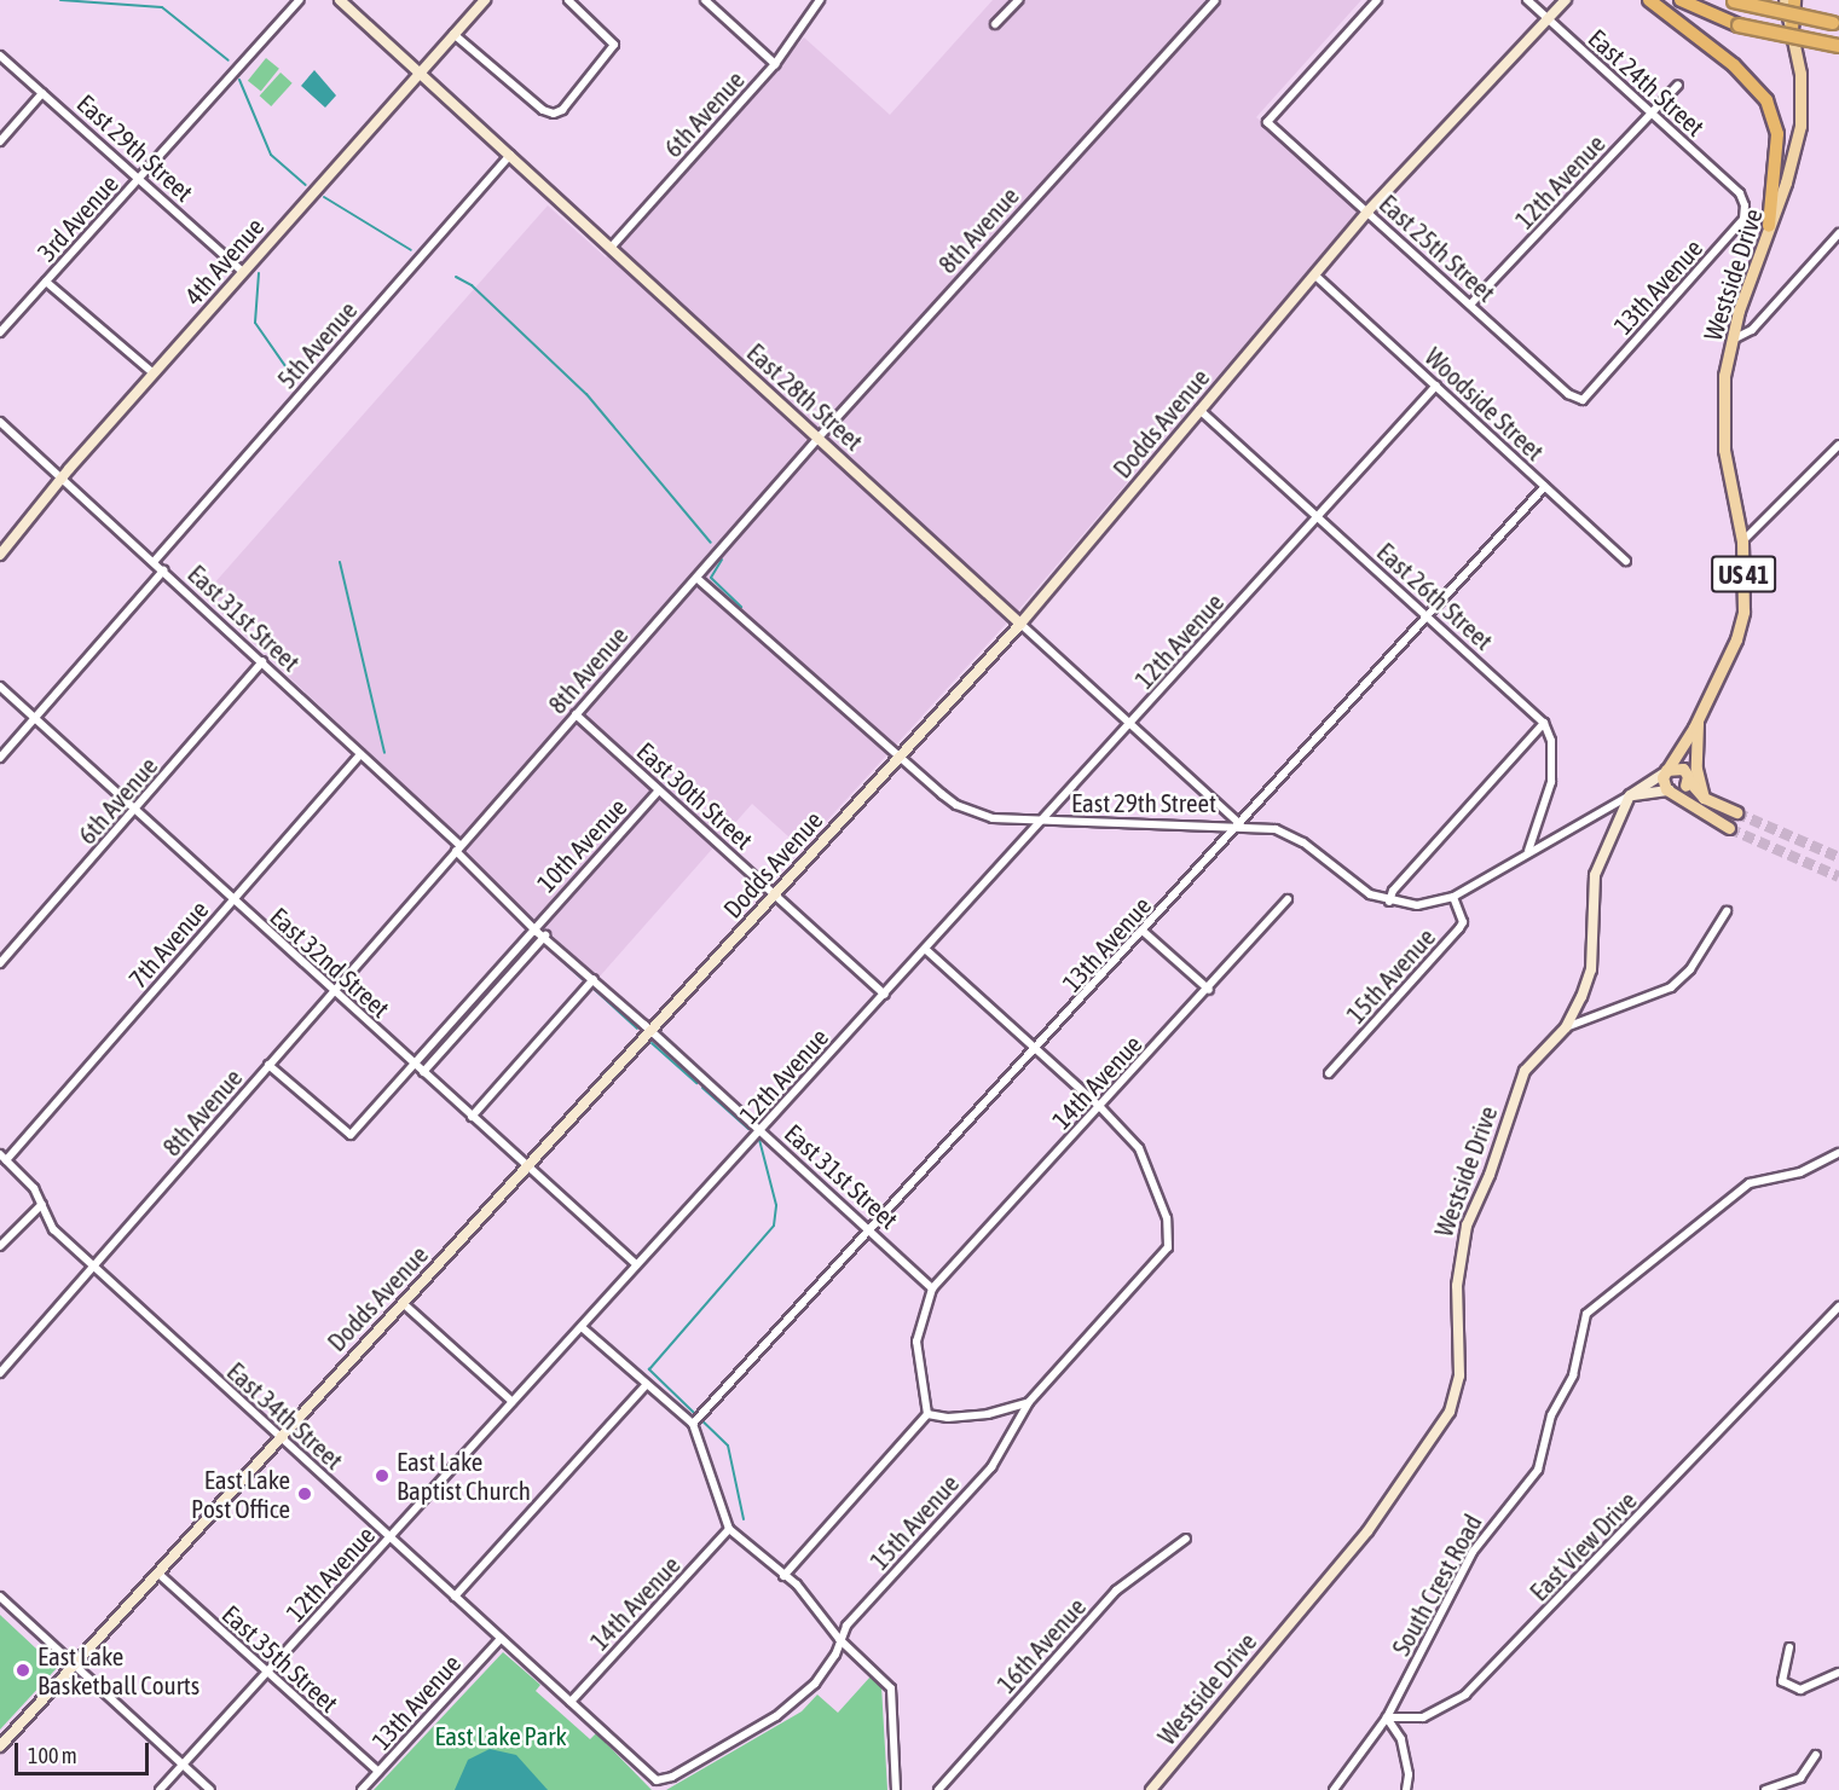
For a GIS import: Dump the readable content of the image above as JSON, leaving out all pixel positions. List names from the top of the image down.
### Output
{
  "streets": {
    "main road": ["Westside Drive", "US 41"],
    "street": [
      "East 24th Street",
      "6th Avenue",
      "East 29th Street",
      "12th Avenue",
      "3rd Avenue",
      "8th Avenue",
      "East 25th Street",
      "4th Avenue",
      "13th Avenue",
      "5th Avenue",
      "East 28th Street",
      "Woodside Street",
      "Dodds Avenue",
      "East 26th Street",
      "East 31st Street",
      "East 30th Street",
      "10th Avenue",
      "7th Avenue",
      "East 32nd Street",
      "15th Avenue",
      "14th Avenue",
      "East 34th Street",
      "East View Drive",
      "South Crest Road",
      "16th Avenue",
      "East 35th Street"
    ]
  },
  "crossings": [
    ["East 24th Street", "12th Avenue"],
    ["East 24th Street", "13th Avenue"],
    ["East 24th Street", "Dodds Avenue"],
    ["6th Avenue", "East 28th Street"],
    ["6th Avenue", "East 31st Street"],
    ["6th Avenue", "East 32nd Street"],
    ["East 29th Street", "12th Avenue"],
    ["East 29th Street", "3rd Avenue"],
    ["East 29th Street", "8th Avenue"],
    ["East 29th Street", "4th Avenue"],
    ["East 29th Street", "Westside Drive"],
    ["East 29th Street", "13th Avenue"],
    ["East 29th Street", "East 28th Street"],
    ["East 29th Street", "Dodds Avenue"],
    ["East 29th Street", "15th Avenue"],
    ["12th Avenue", "East 25th Street"],
    ["12th Avenue", "East 28th Street"],
    ["12th Avenue", "Woodside Street"],
    ["12th Avenue", "East 26th Street"],
    ["12th Avenue", "East 31st Street"],
    ["12th Avenue", "East 30th Street"],
    ["12th Avenue", "East 32nd Street"],
    ["12th Avenue", "East 34th Street"],
    ["12th Avenue", "East 35th Street"],
    ["8th Avenue", "East 28th Street"],
    ["8th Avenue", "East 31st Street"],
    ["8th Avenue", "East 30th Street"],
    ["8th Avenue", "East 32nd Street"],
    ["8th Avenue", "East 34th Street"],
    ["East 25th Street", "13th Avenue"],
    ["East 25th Street", "Dodds Avenue"],
    ["4th Avenue", "East 28th Street"],
    ["4th Avenue", "East 31st Street"],
    ["13th Avenue", "East 28th Street"],
    ["13th Avenue", "Woodside Street"],
    ["13th Avenue", "East 26th Street"],
    ["13th Avenue", "East 31st Street"],
    ["13th Avenue", "East 34th Street"],
    ["13th Avenue", "East 35th Street"],
    ["5th Avenue", "East 28th Street"],
    ["5th Avenue", "East 31st Street"],
    ["East 28th Street", "Dodds Avenue"],
    ["Woodside Street", "Dodds Avenue"],
    ["Dodds Avenue", "East 26th Street"],
    ["Dodds Avenue", "East 31st Street"],
    ["Dodds Avenue", "East 30th Street"],
    ["Dodds Avenue", "East 32nd Street"],
    ["Dodds Avenue", "East 34th Street"],
    ["Dodds Avenue", "East 35th Street"],
    ["East 31st Street", "10th Avenue"],
    ["East 31st Street", "7th Avenue"],
    ["East 31st Street", "14th Avenue"],
    ["East 30th Street", "10th Avenue"],
    ["10th Avenue", "East 32nd Street"],
    ["7th Avenue", "East 32nd Street"],
    ["7th Avenue", "East 34th Street"],
    ["15th Avenue", "14th Avenue"],
    ["15th Avenue", "East 34th Street"],
    ["14th Avenue", "East 34th Street"],
    ["East View Drive", "South Crest Road"]
  ],
  "parks": ["East Lake Park"],
  "places": ["East Lake Baptist Church", "East Lake Post Office", "East Lake Basketball Courts"],
  "scale_bar": "100 m"
}
